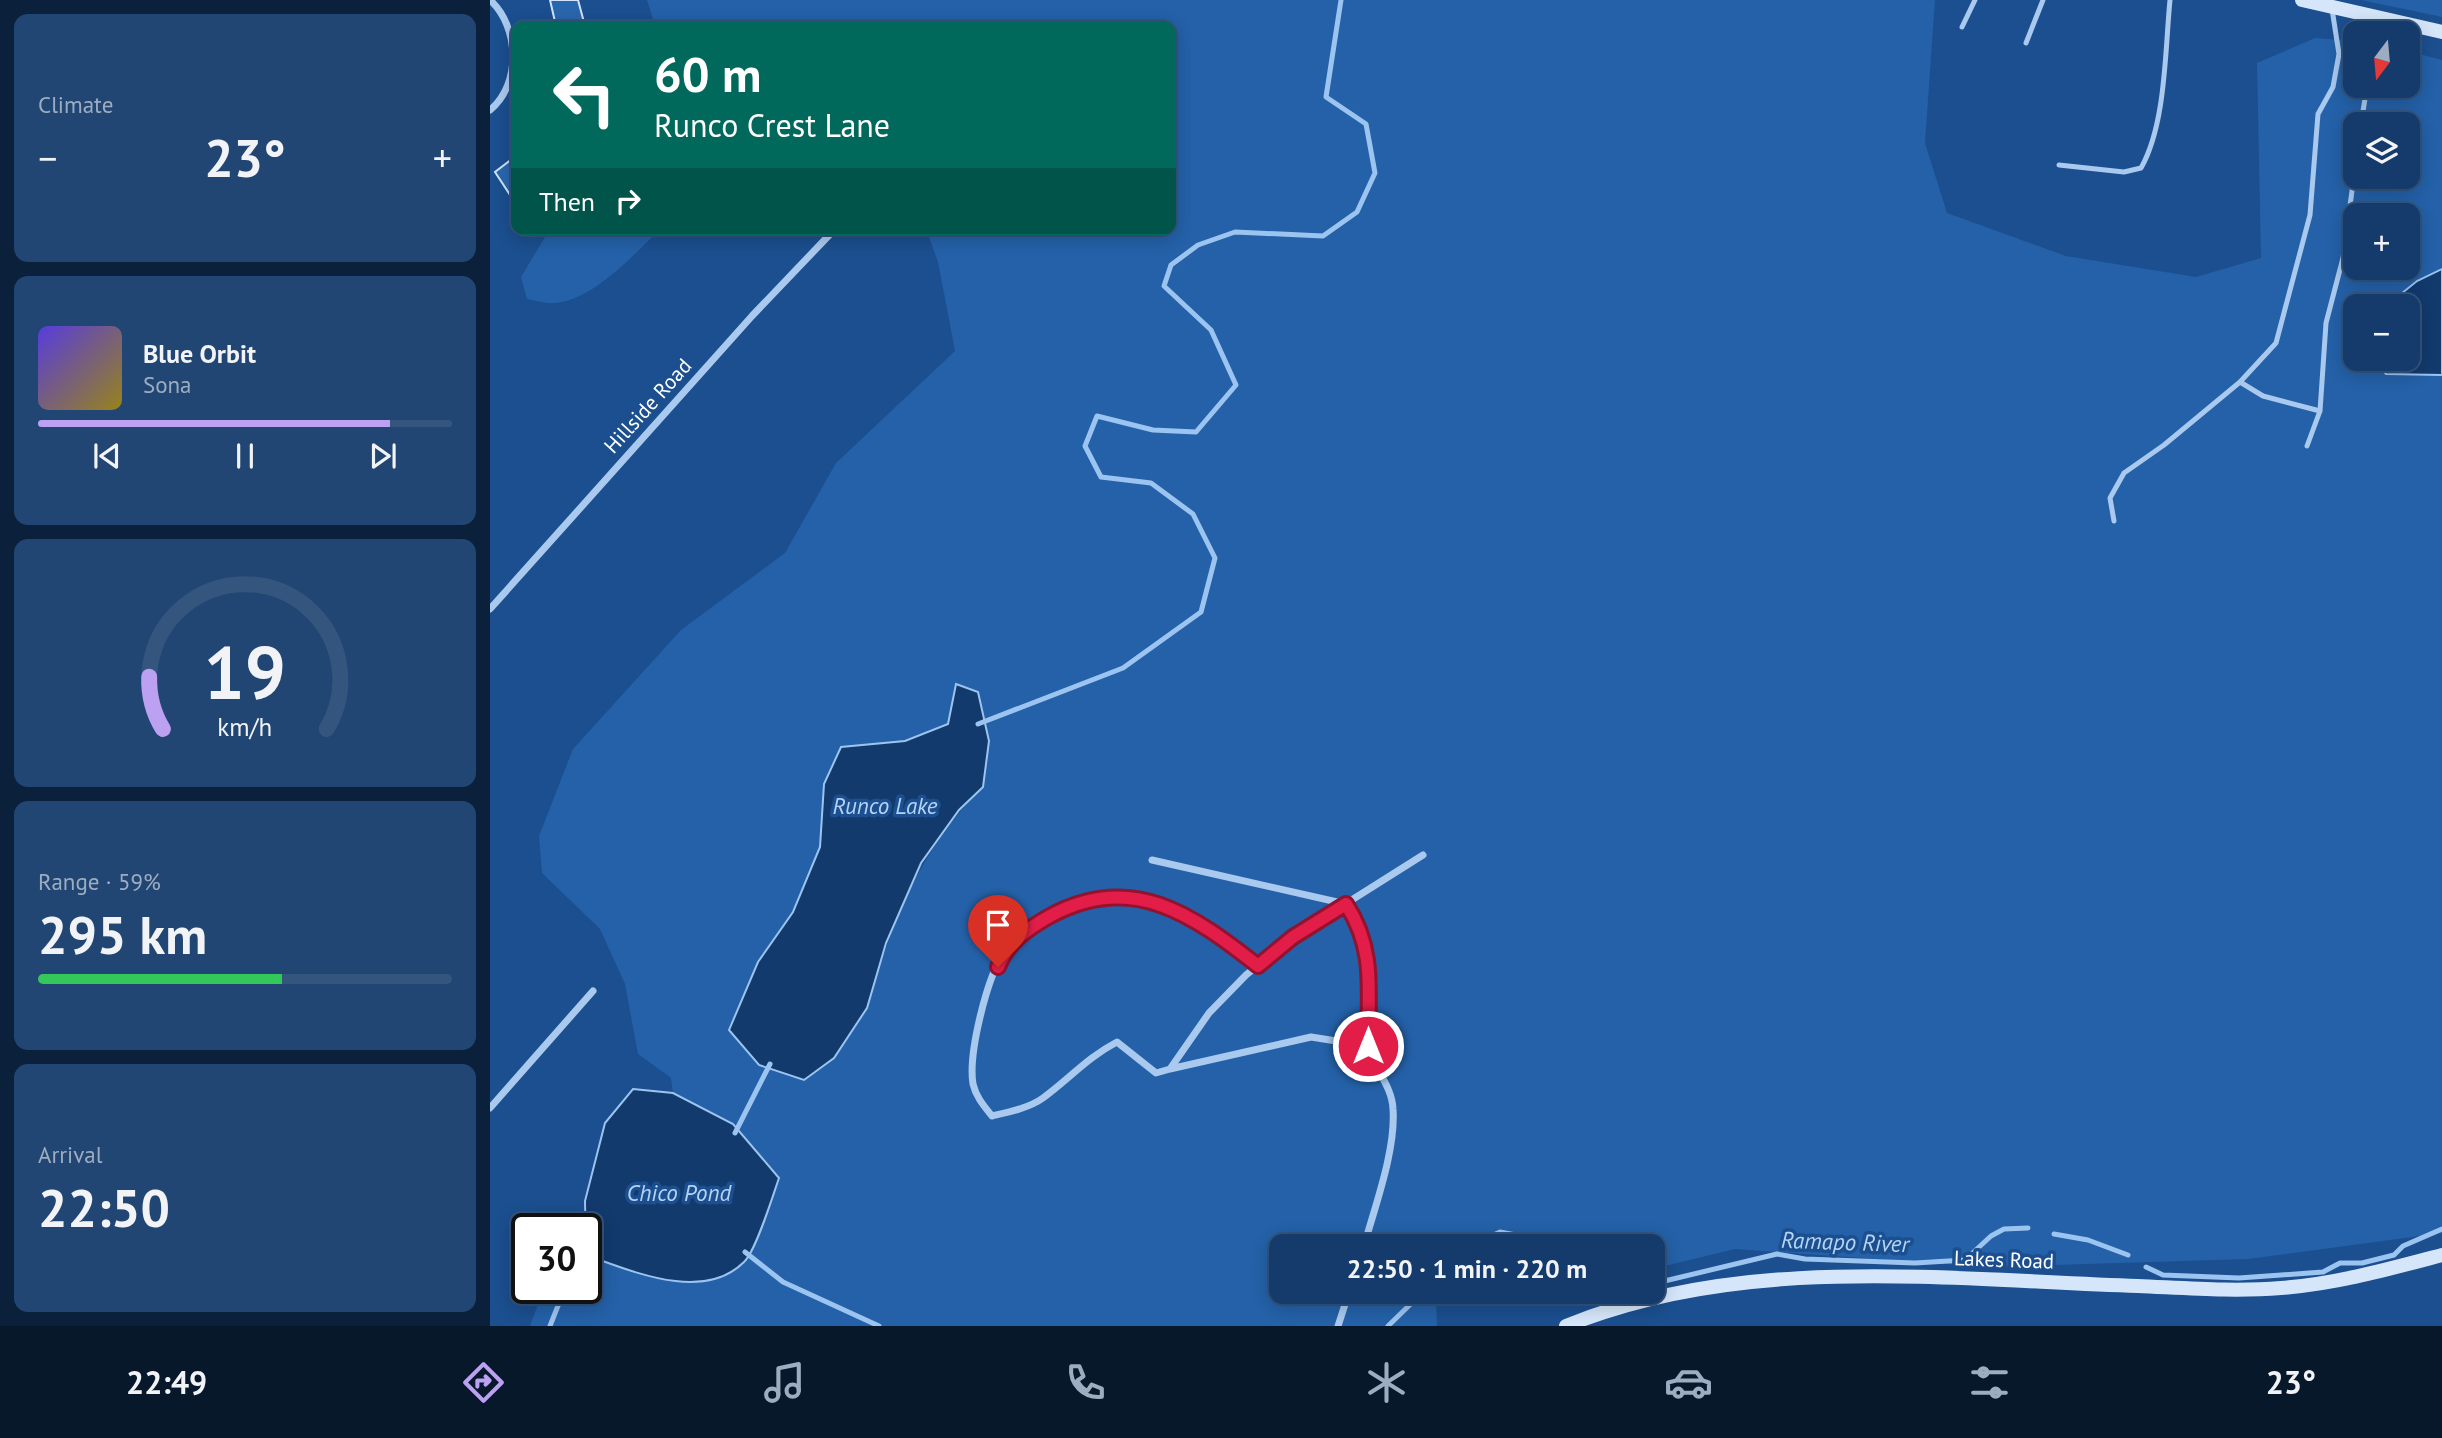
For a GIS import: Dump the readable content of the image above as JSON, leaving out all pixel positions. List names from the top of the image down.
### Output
{
  "streets": {
    "main road": ["Lakes Road"],
    "street": ["Hillside Road"]
  },
  "water": ["Runco Lake", "Chico Pond", "Ramapo River"],
  "north": "bottom",
  "page": {
    "tile": [
      "Climate",
      ["Range · 59%", "295 km"],
      ["Arrival", "22:50"]
    ],
    "map_buttons": ["+", "−"],
    "turn": ["60 m", "Runco Crest Lane"],
    "heat": ["−", "23°", "+"],
    "then": "Then",
    "song": ["Blue Orbit", "Sona"],
    "limit": "30",
    "trip": "22:50 · 1 min · 220 m",
    "tabs": ["22:49", "23°"],
    "gauge": ["19", "km/h"]
  }
}
